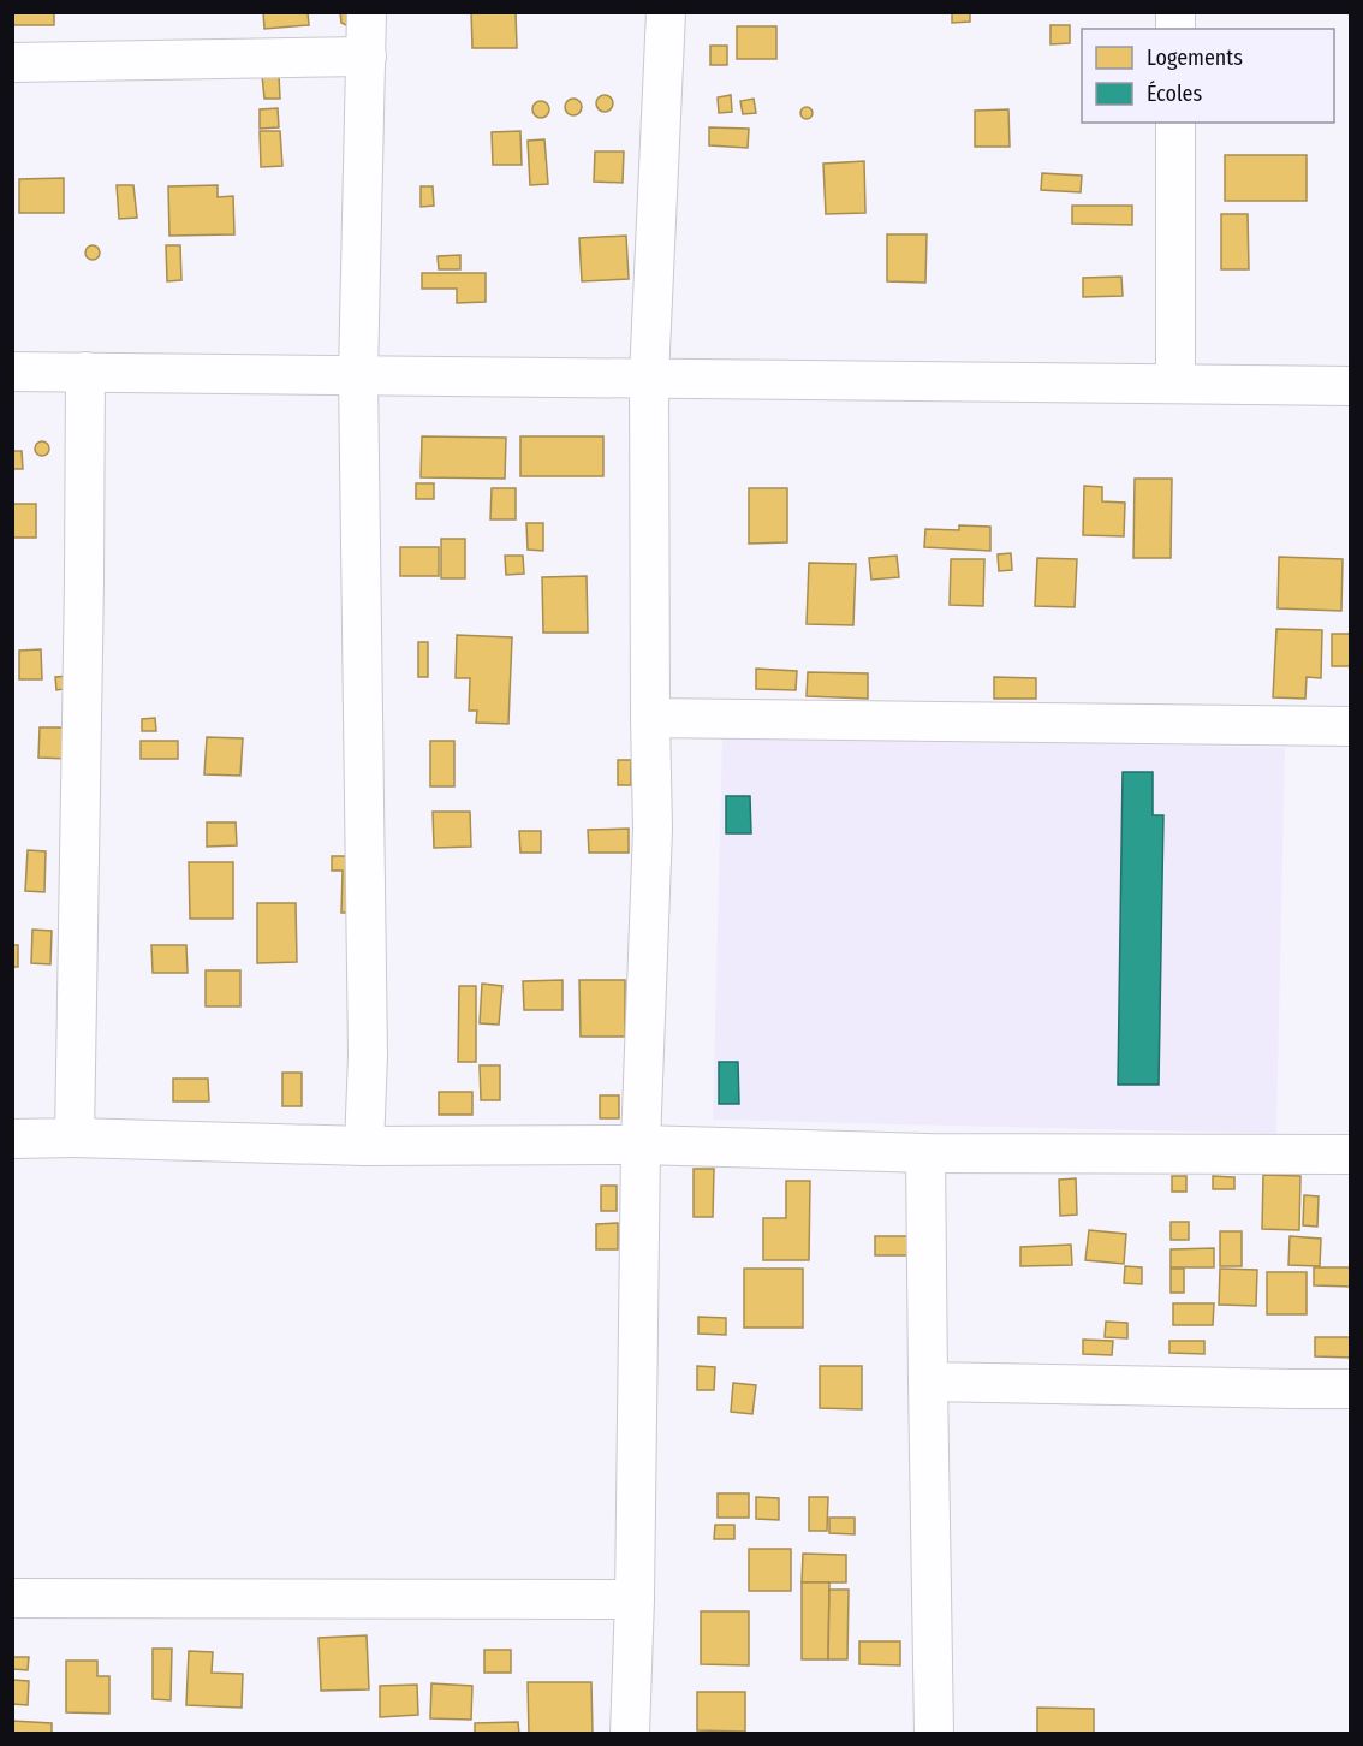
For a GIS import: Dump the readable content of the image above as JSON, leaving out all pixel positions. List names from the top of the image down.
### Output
{
  "legend": ["Logements", "Écoles"]
}
